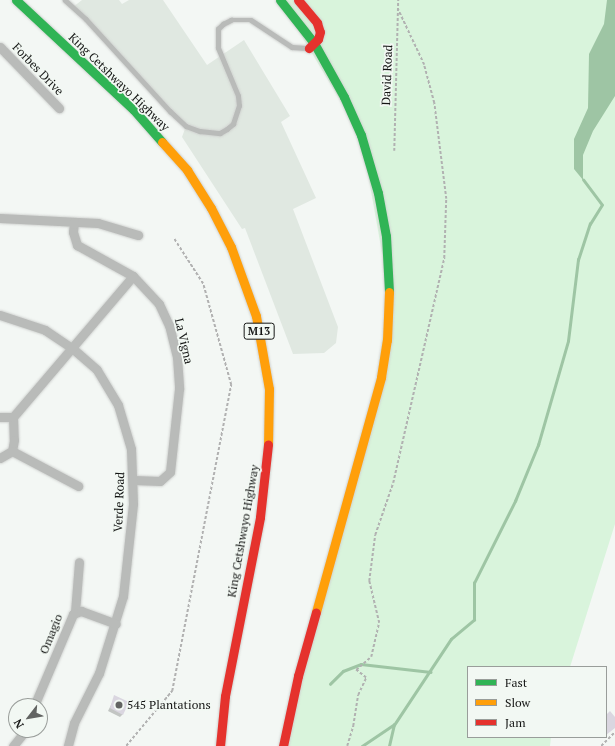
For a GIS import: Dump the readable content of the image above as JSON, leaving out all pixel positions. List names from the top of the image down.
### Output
{
  "streets": {
    "highway": ["King Cetshwayo Highway", "M13"],
    "street": [
      "Forbes Drive",
      "La Vigna",
      "Verde Road",
      "Omagio"
    ],
    "path": ["David Road"]
  },
  "crossings": [
    ["La Vigna", "Verde Road"],
    ["Verde Road", "Omagio"]
  ],
  "places": ["545 Plantations"],
  "legend": ["Fast", "Slow", "Jam"],
  "north": "bottom left"
}
